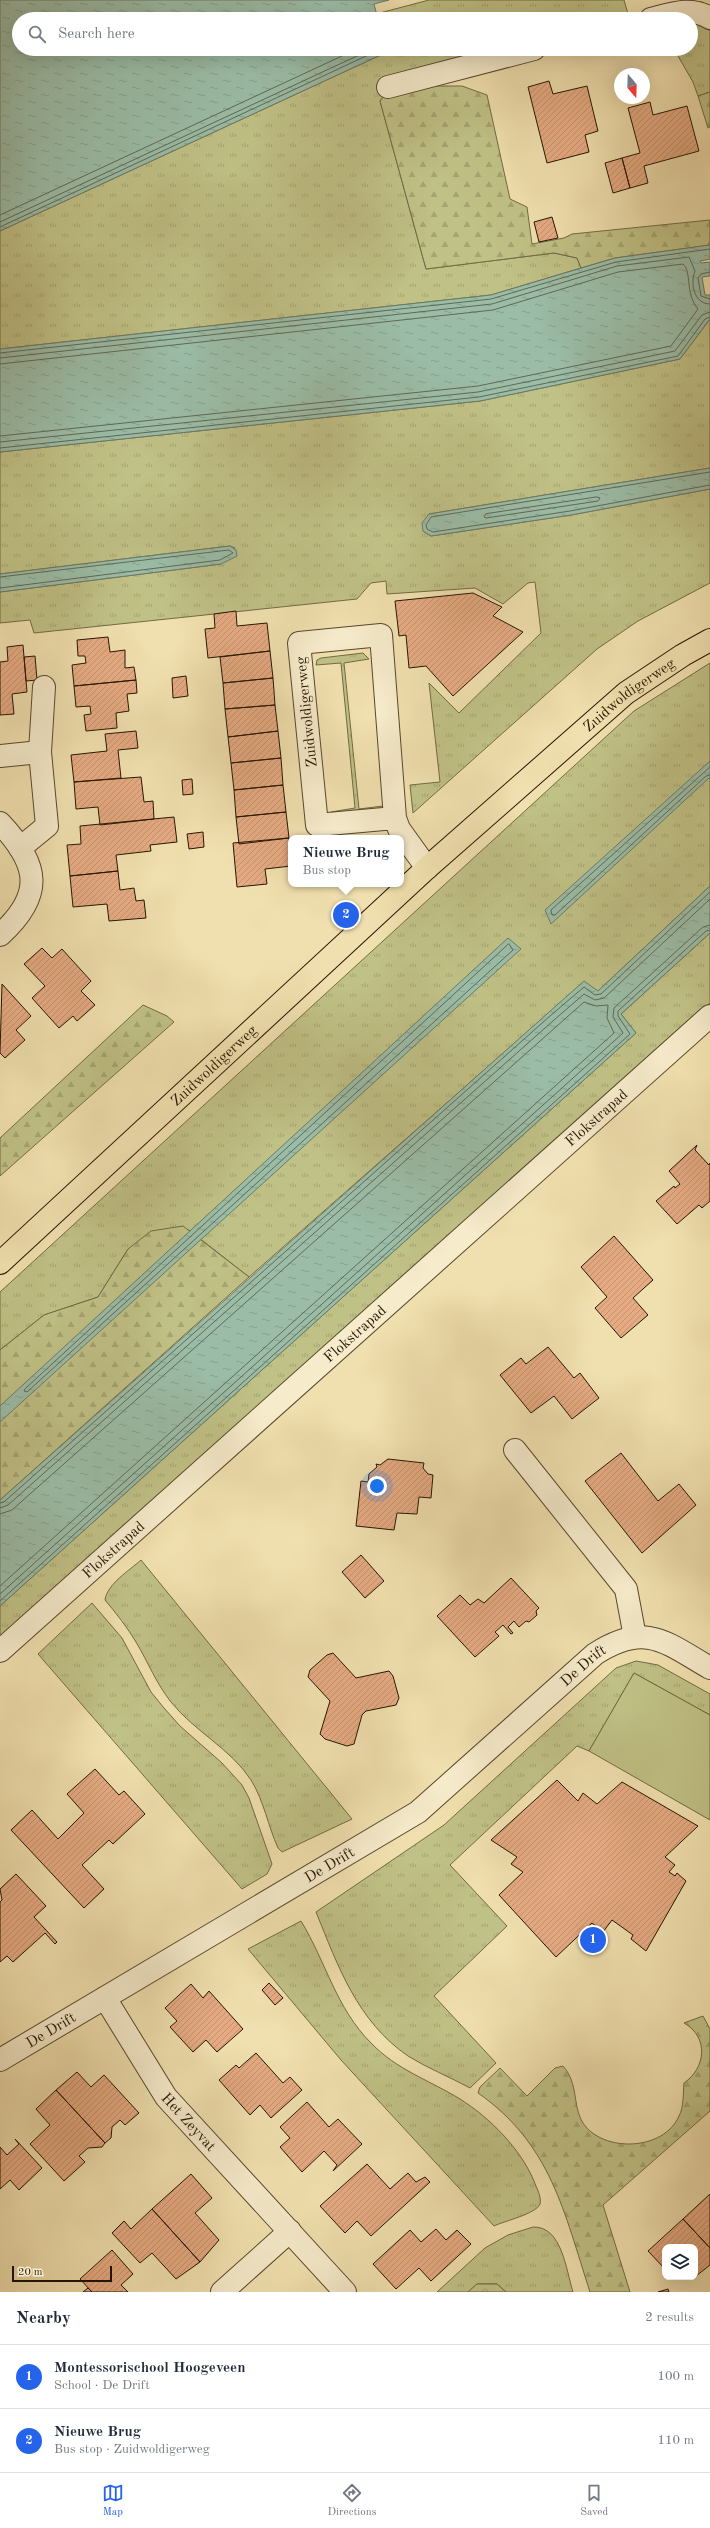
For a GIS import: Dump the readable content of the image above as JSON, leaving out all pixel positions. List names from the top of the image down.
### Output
{
  "streets": {
    "main road": ["Zuidwoldigerweg"],
    "street": ["Flokstrapad", "De Drift", "Het Zeyvat"]
  },
  "crossings": [
    ["De Drift", "Het Zeyvat"]
  ],
  "scale_bar": "20 m",
  "north": "bottom",
  "page": {
    "search": "Search here",
    "popup": ["Nieuwe Brug", "Bus stop"],
    "pins": ["2", "1"],
    "scale": "20 m",
    "heading": ["Nearby", "2 results"],
    "list": [
      {
        "mark": "1",
        "name": "Montessorischool Hoogeveen",
        "note": "School · De Drift",
        "value": "100 m"
      },
      {
        "mark": "2",
        "name": "Nieuwe Brug",
        "note": "Bus stop · Zuidwoldigerweg",
        "value": "110 m"
      }
    ],
    "nav": ["Map", "Directions", "Saved"]
  }
}
